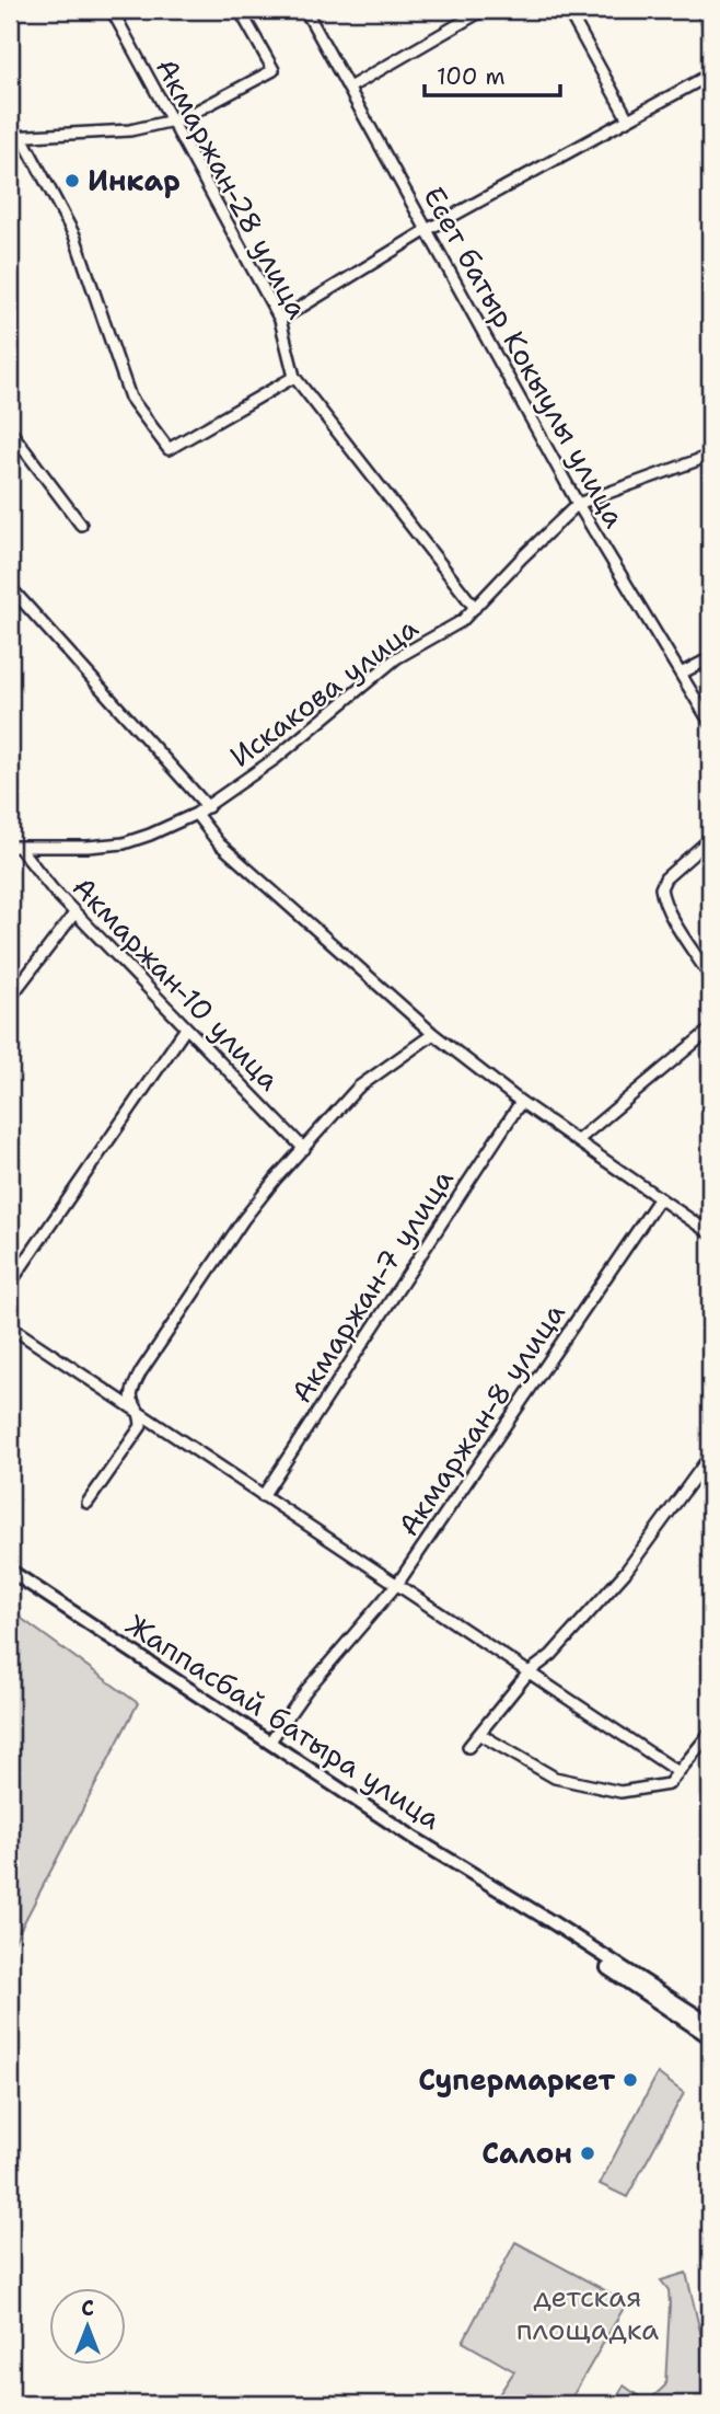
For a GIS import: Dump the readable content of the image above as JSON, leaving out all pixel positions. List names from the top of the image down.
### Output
{
  "streets": {
    "main road": ["Жаппасбай батыра улица"],
    "street": [
      "Акмаржан-28 улица",
      "Есет батыр Кокыулы улица",
      "Искакова улица",
      "Акмаржан-10 улица",
      "Акмаржан-7 улица",
      "Акмаржан-8 улица"
    ]
  },
  "crossings": [
    ["Акмаржан-28 улица", "Искакова улица"],
    ["Есет батыр Кокыулы улица", "Искакова улица"],
    ["Искакова улица", "Акмаржан-10 улица"],
    ["Акмаржан-8 улица", "Жаппасбай батыра улица"]
  ],
  "parks": ["детская площадка"],
  "places": ["Инкар", "Супермаркет", "Салон"],
  "scale_bar": "100 m",
  "north": "top"
}
